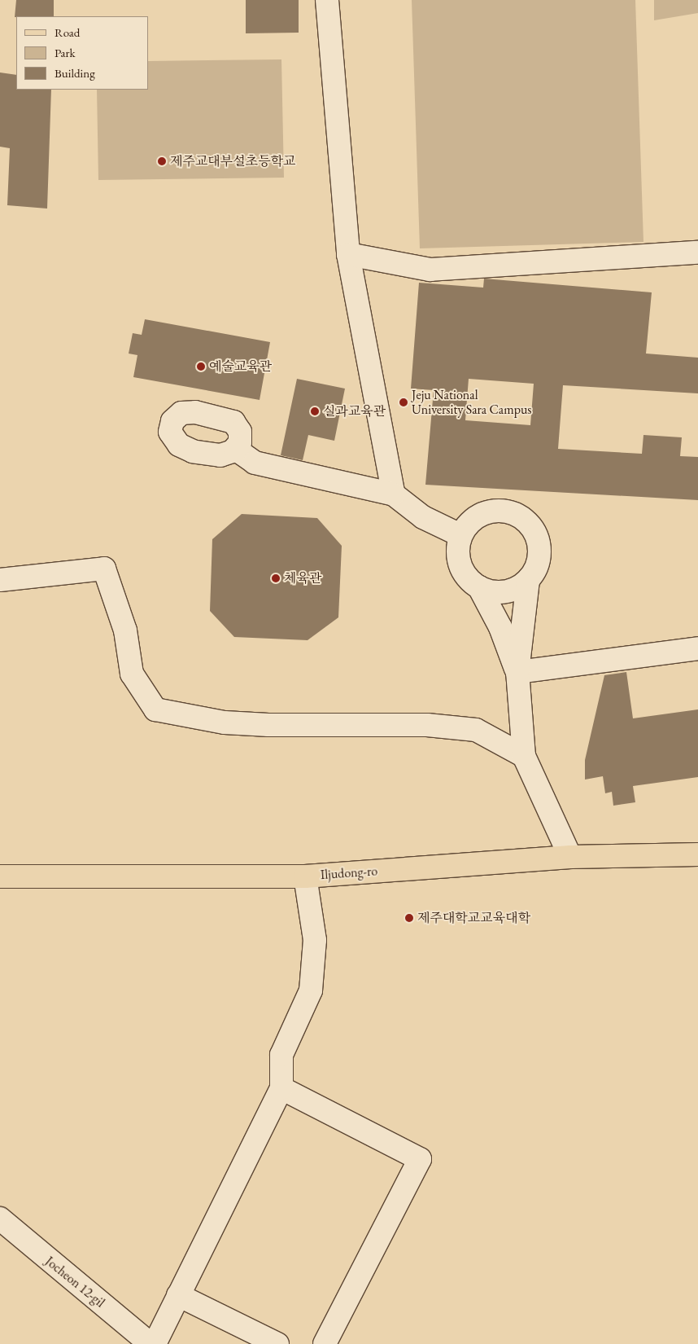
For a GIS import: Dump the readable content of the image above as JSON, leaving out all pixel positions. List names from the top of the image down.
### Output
{
  "streets": {
    "main road": ["Iljudong-ro"],
    "street": ["Jocheon 12-gil"]
  },
  "places": [
    "제주교대부설초등학교",
    "예술교육관",
    "Jeju National University Sara Campus",
    "실과교육관",
    "체육관",
    "제주대학교교육대학"
  ],
  "legend": ["Road", "Park", "Building"]
}
